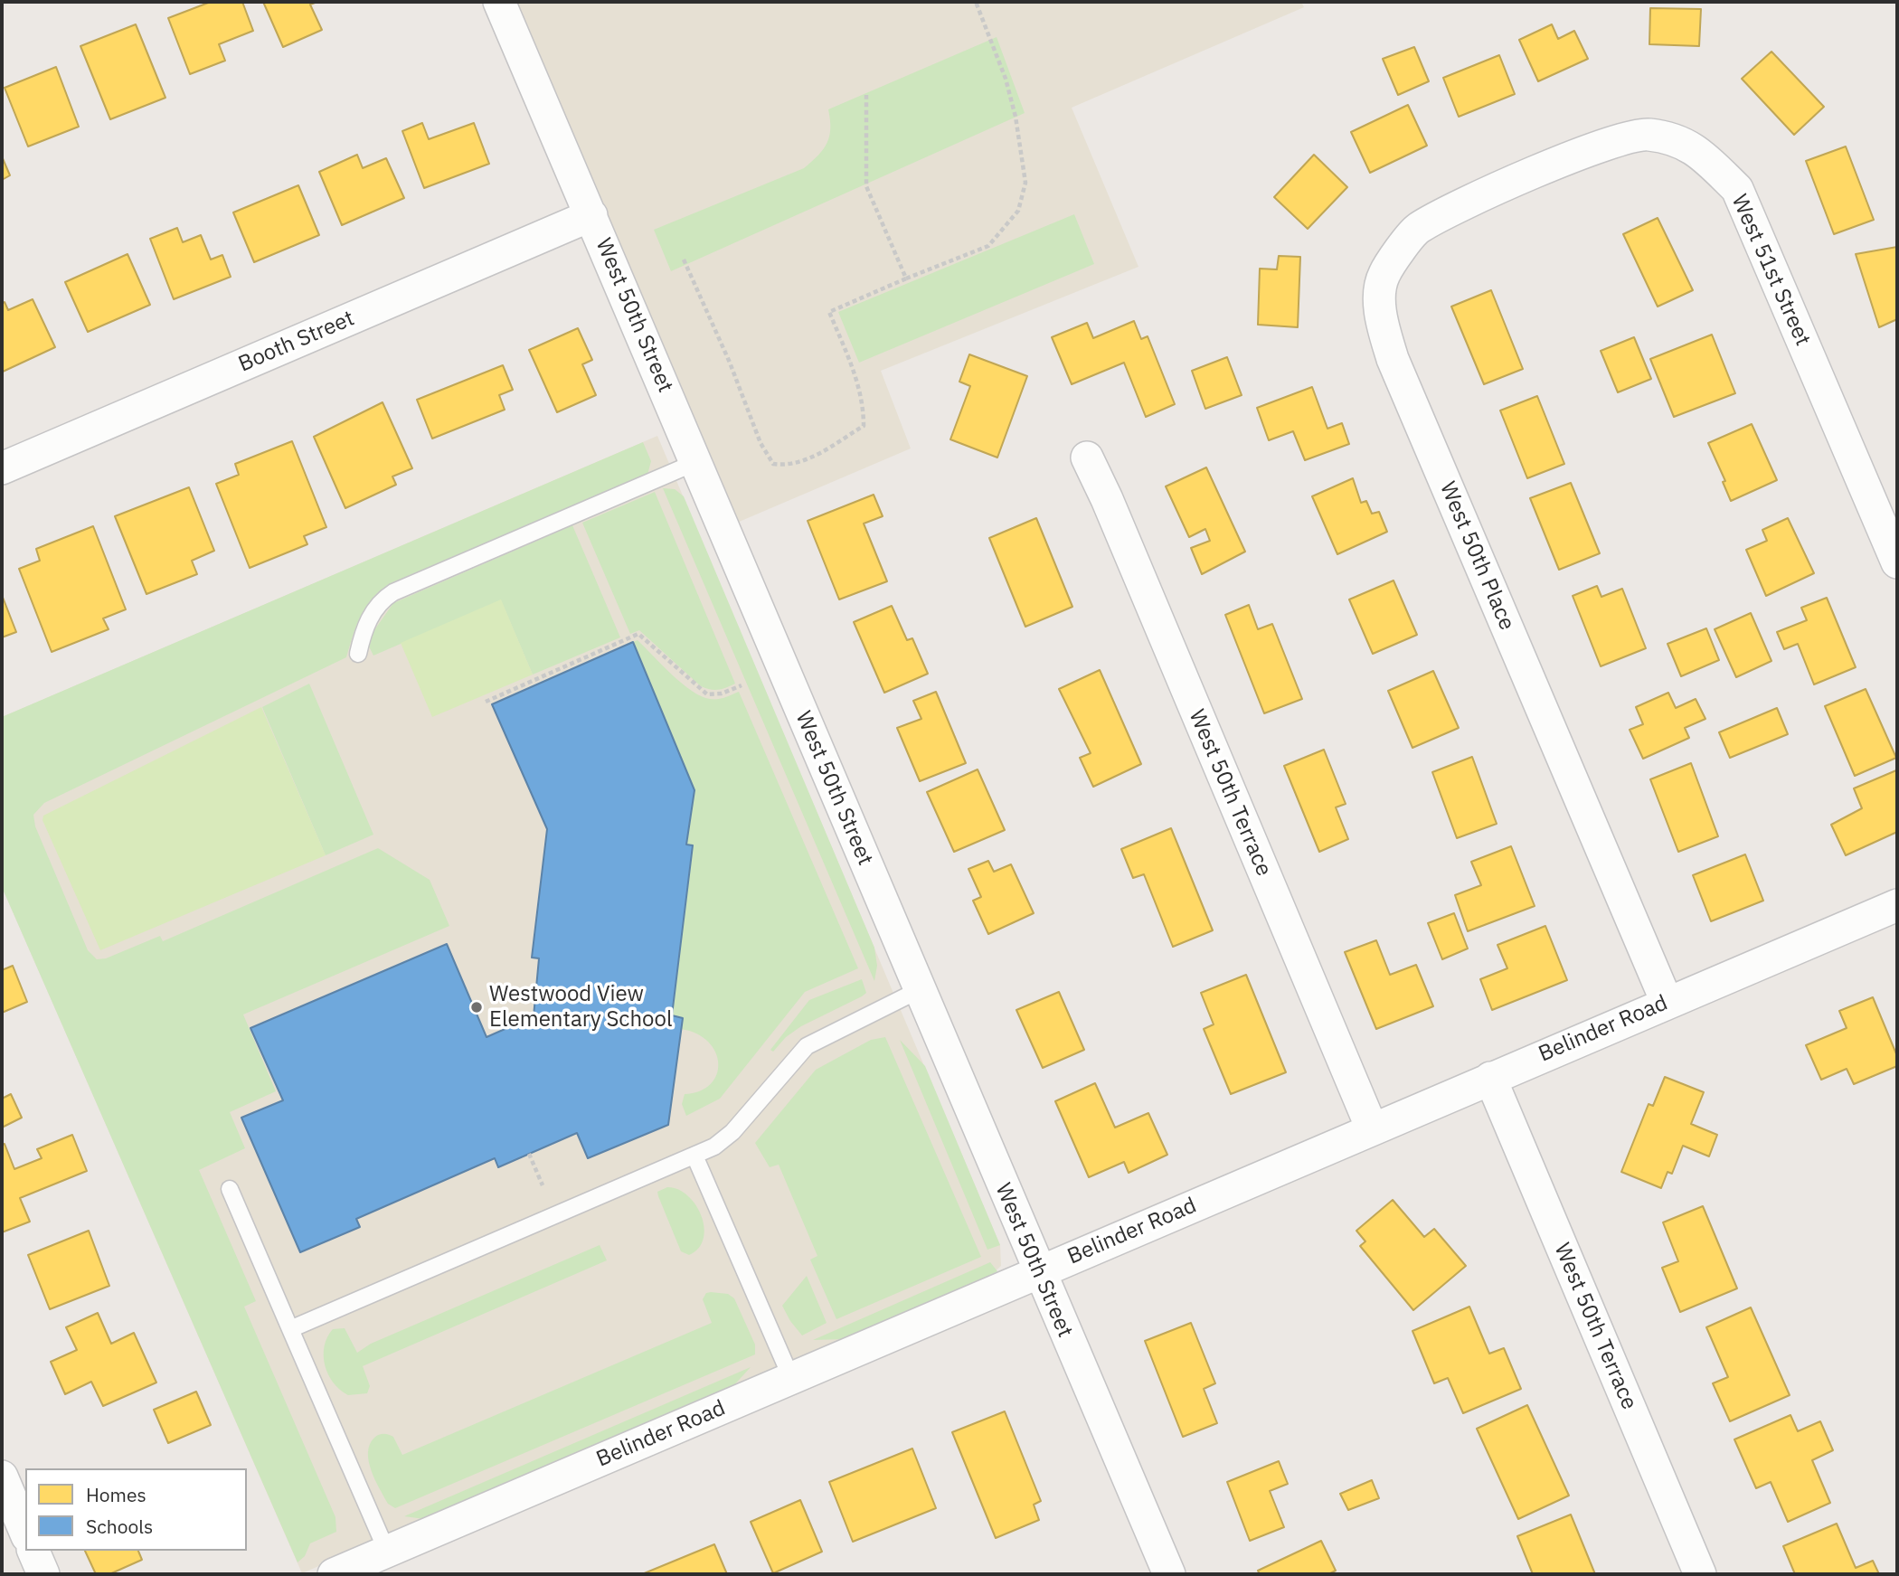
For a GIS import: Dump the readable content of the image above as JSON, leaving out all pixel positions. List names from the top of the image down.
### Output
{
  "streets": {
    "street": [
      "West 51st Street",
      "West 50th Street",
      "Booth Street",
      "West 50th Place",
      "West 50th Terrace",
      "Belinder Road"
    ]
  },
  "crossings": [
    ["West 51st Street", "West 50th Place"],
    ["West 50th Street", "Booth Street"],
    ["West 50th Street", "Belinder Road"],
    ["West 50th Place", "Belinder Road"],
    ["West 50th Terrace", "Belinder Road"]
  ],
  "places": ["Westwood View Elementary School"],
  "legend": ["Homes", "Schools"]
}
